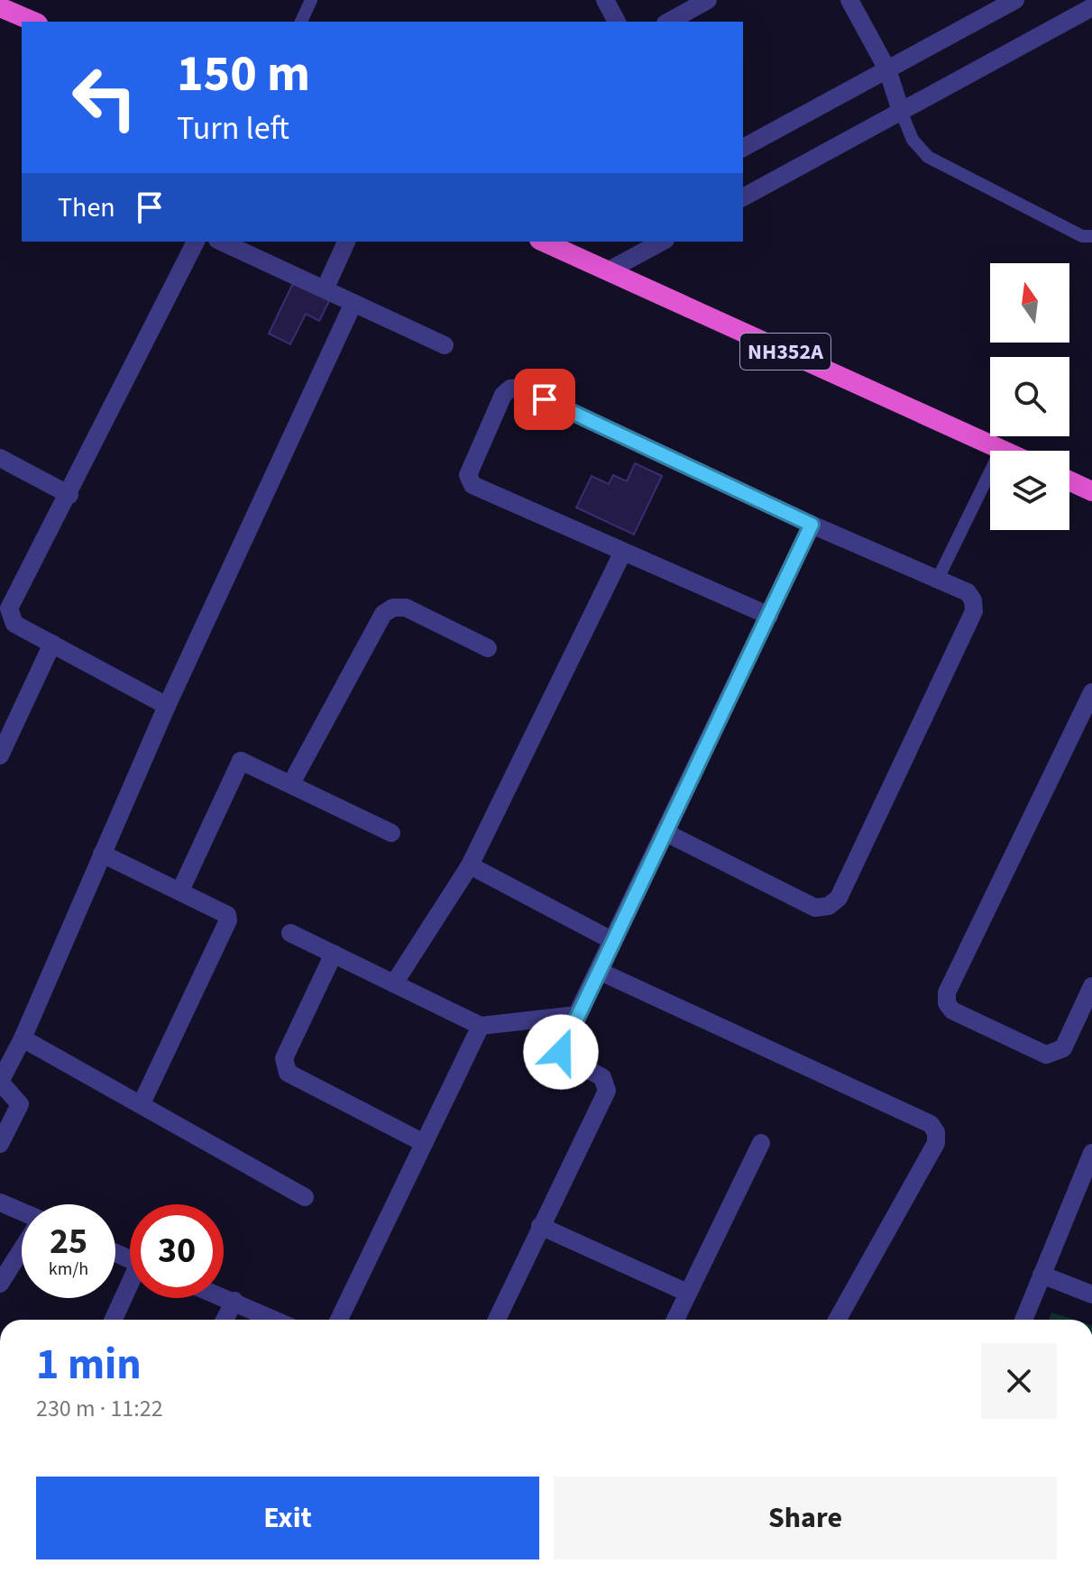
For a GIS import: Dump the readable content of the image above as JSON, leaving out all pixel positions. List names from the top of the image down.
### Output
{
  "streets": {
    "highway": ["NH352A"]
  },
  "north": "top",
  "page": {
    "turn": ["150 m", "Turn left"],
    "then": "Then",
    "speed": "25 km/h",
    "limit": "30",
    "heading": ["1 min", "230 m · 11:22"],
    "buttons": ["Exit", "Share"]
  }
}
